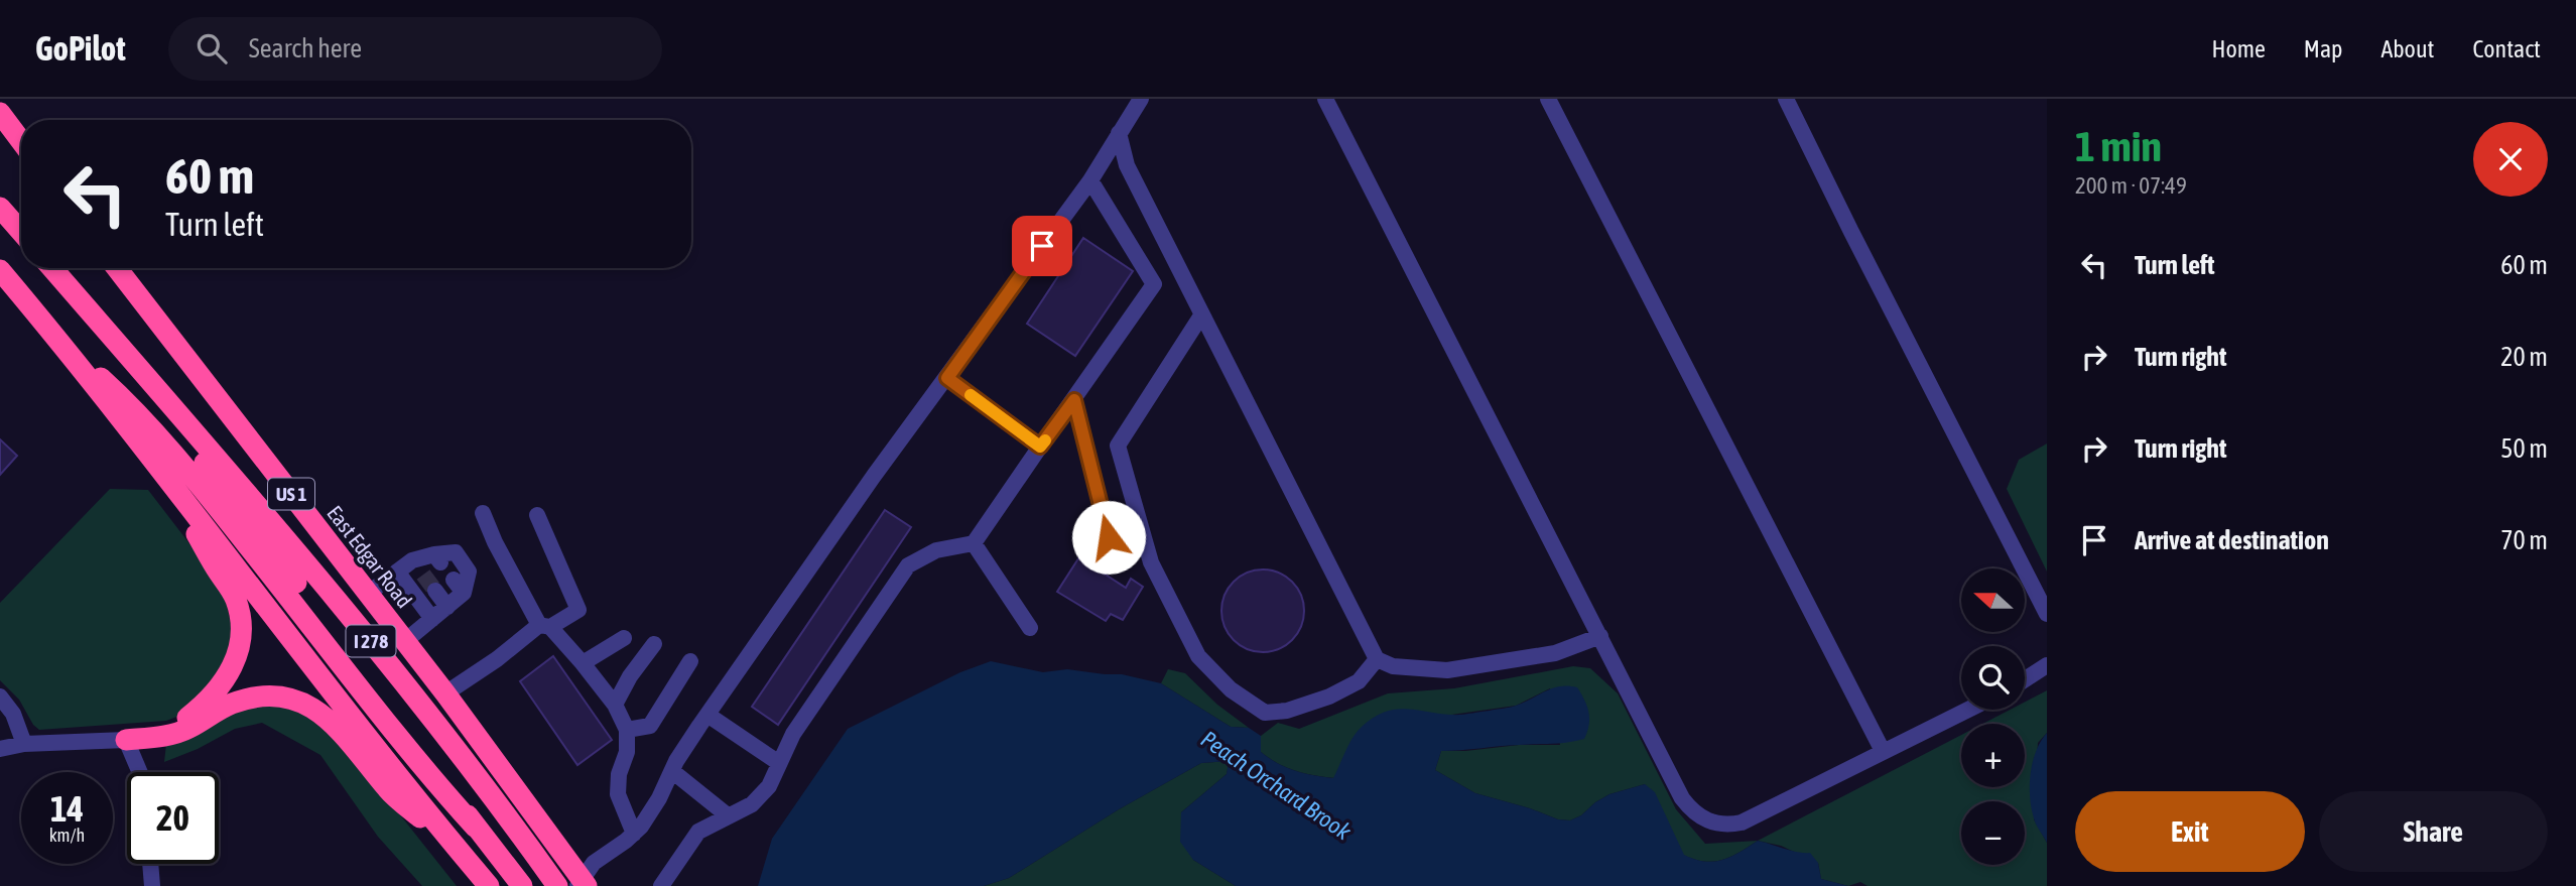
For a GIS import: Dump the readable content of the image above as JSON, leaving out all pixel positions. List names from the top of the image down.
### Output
{
  "streets": {
    "highway": ["US 1", "East Edgar Road", "I 278"]
  },
  "water": ["Peach Orchard Brook"],
  "north": "left",
  "page": {
    "header": "GoPilot",
    "search": "Search here",
    "nav": [
      "Home",
      "Map",
      "About",
      "Contact"
    ],
    "heading": ["1 min", "200 m · 07:49"],
    "turn": ["60 m", "Turn left"],
    "list": [
      {
        "name": "Turn left",
        "value": "60 m"
      },
      {
        "name": "Turn right",
        "value": "20 m"
      },
      {
        "name": "Turn right",
        "value": "50 m"
      },
      {
        "name": "Arrive at destination",
        "value": "70 m"
      }
    ],
    "map_buttons": ["+", "−"],
    "speed": "14 km/h",
    "limit": "20",
    "buttons": ["Exit", "Share"]
  }
}
